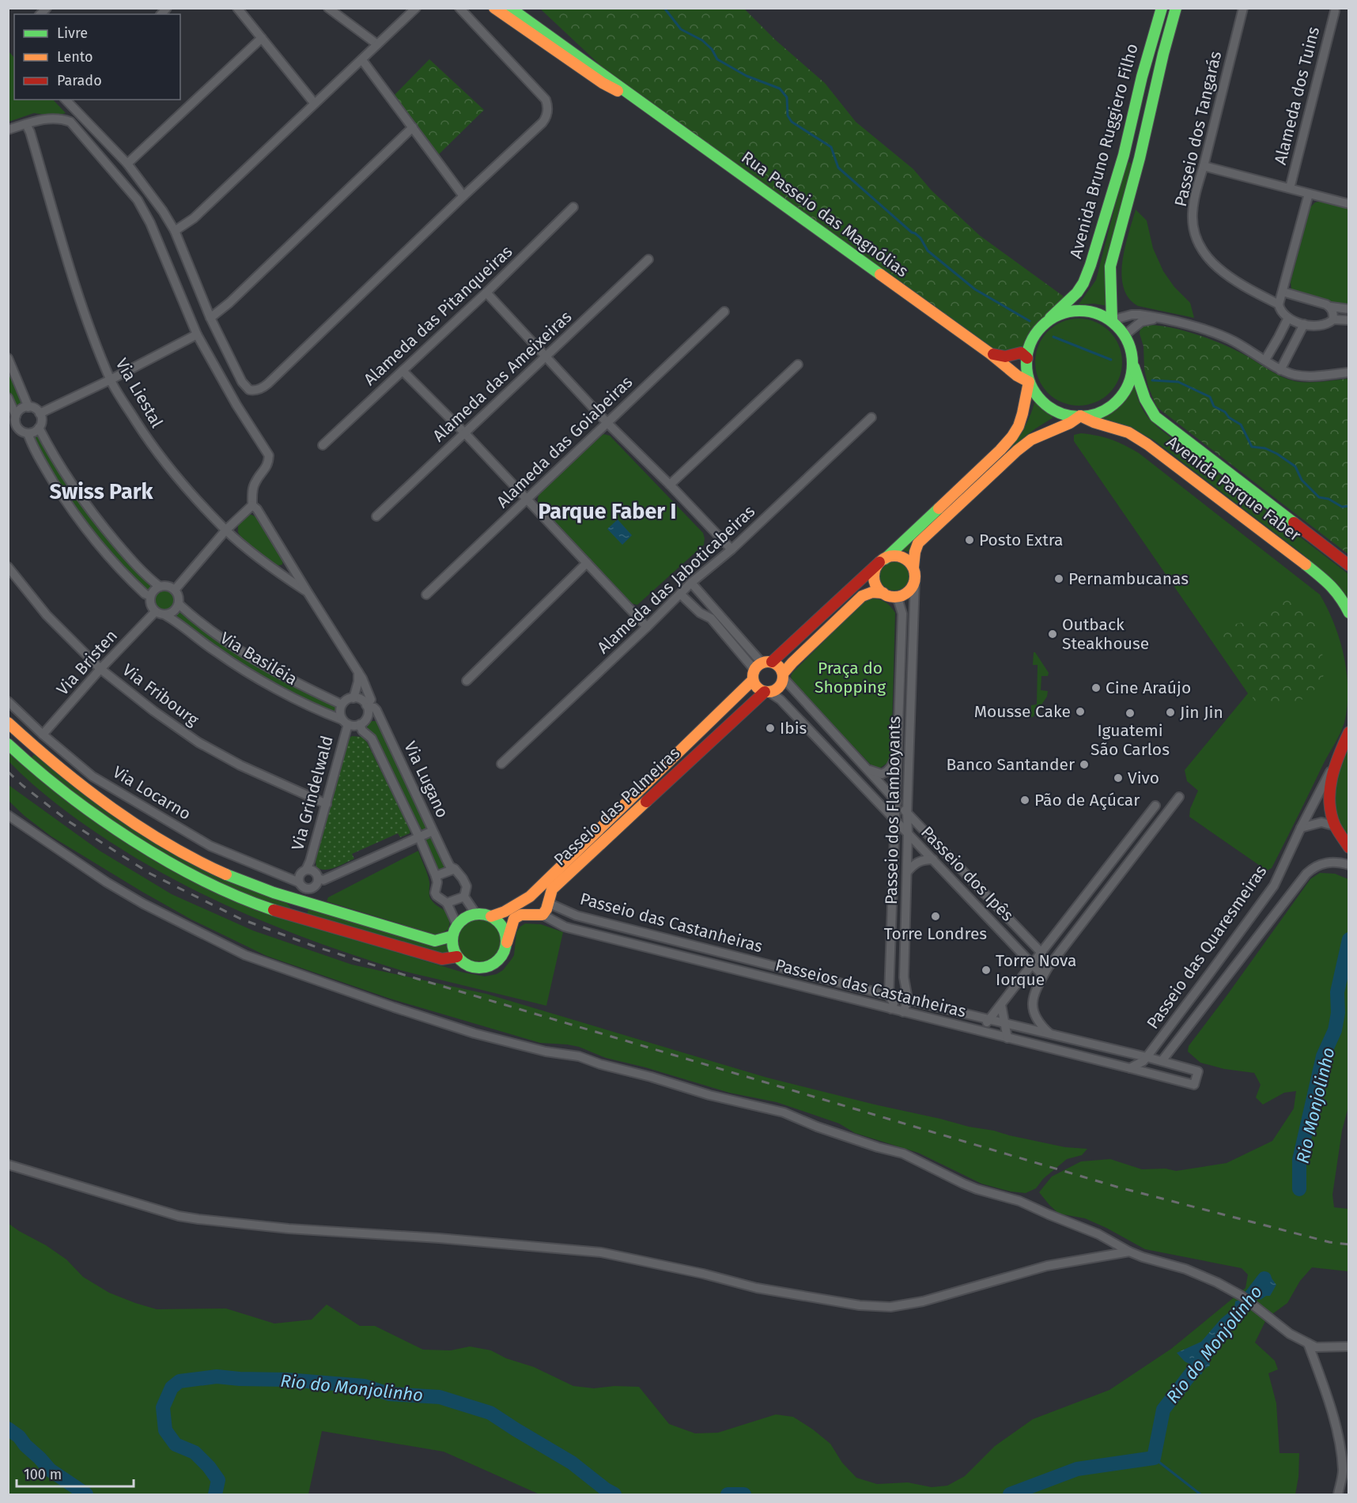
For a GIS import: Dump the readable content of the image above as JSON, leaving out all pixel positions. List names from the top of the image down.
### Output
{
  "streets": {
    "street": [
      "Alameda dos Tuins",
      "Passeio dos Tangarás",
      "Avenida Bruno Ruggiero Filho",
      "Rua Passeio das Magnólias",
      "Alameda das Pitanqueiras",
      "Alameda das Ameixeiras",
      "Via Liestal",
      "Alameda das Goiabeiras",
      "Avenida Parque Faber",
      "Alameda das Jaboticabeiras",
      "Via Basiléia",
      "Via Bristen",
      "Via Fribourg",
      "Via Lugano",
      "Via Locarno",
      "Via Grindelwald",
      "Passeio das Palmeiras",
      "Passeio dos Flamboyants",
      "Passeio dos Ipês",
      "Passeio das Castanheiras",
      "Passeio das Quaresmeiras",
      "Passeios das Castanheiras"
    ]
  },
  "crossings": [
    ["Avenida Bruno Ruggiero Filho", "Rua Passeio das Magnólias"],
    ["Avenida Bruno Ruggiero Filho", "Avenida Parque Faber"],
    ["Avenida Bruno Ruggiero Filho", "Passeio das Palmeiras"],
    ["Rua Passeio das Magnólias", "Avenida Parque Faber"],
    ["Rua Passeio das Magnólias", "Passeio das Palmeiras"],
    ["Avenida Parque Faber", "Passeio das Palmeiras"],
    ["Via Basiléia", "Via Bristen"],
    ["Via Basiléia", "Via Lugano"],
    ["Via Basiléia", "Via Grindelwald"],
    ["Via Bristen", "Via Fribourg"],
    ["Via Bristen", "Via Locarno"],
    ["Via Fribourg", "Via Grindelwald"],
    ["Via Lugano", "Via Grindelwald"],
    ["Via Lugano", "Passeio das Palmeiras"],
    ["Via Locarno", "Via Grindelwald"],
    ["Passeio das Palmeiras", "Passeio dos Flamboyants"],
    ["Passeio das Palmeiras", "Passeio dos Ipês"],
    ["Passeio das Palmeiras", "Passeio das Castanheiras"],
    ["Passeio das Palmeiras", "Passeios das Castanheiras"],
    ["Passeio dos Flamboyants", "Passeio dos Ipês"],
    ["Passeio dos Flamboyants", "Passeio das Castanheiras"],
    ["Passeio dos Flamboyants", "Passeios das Castanheiras"],
    ["Passeio das Castanheiras", "Passeio das Quaresmeiras"],
    ["Passeio das Quaresmeiras", "Passeios das Castanheiras"]
  ],
  "districts": ["Swiss Park", "Parque Faber I"],
  "water": ["Rio Monjolinho", "Rio do Monjolinho"],
  "parks": ["Praça do Shopping"],
  "places": [
    "Posto Extra",
    "Pernambucanas",
    "Outback Steakhouse",
    "Cine Araújo",
    "Mousse Cake",
    "Jin Jin",
    "Iguatemi São Carlos",
    "Ibis",
    "Banco Santander",
    "Vivo",
    "Pão de Açúcar",
    "Torre Londres",
    "Torre Nova Iorque"
  ],
  "legend": ["Livre", "Lento", "Parado"],
  "scale_bar": "100 m"
}
